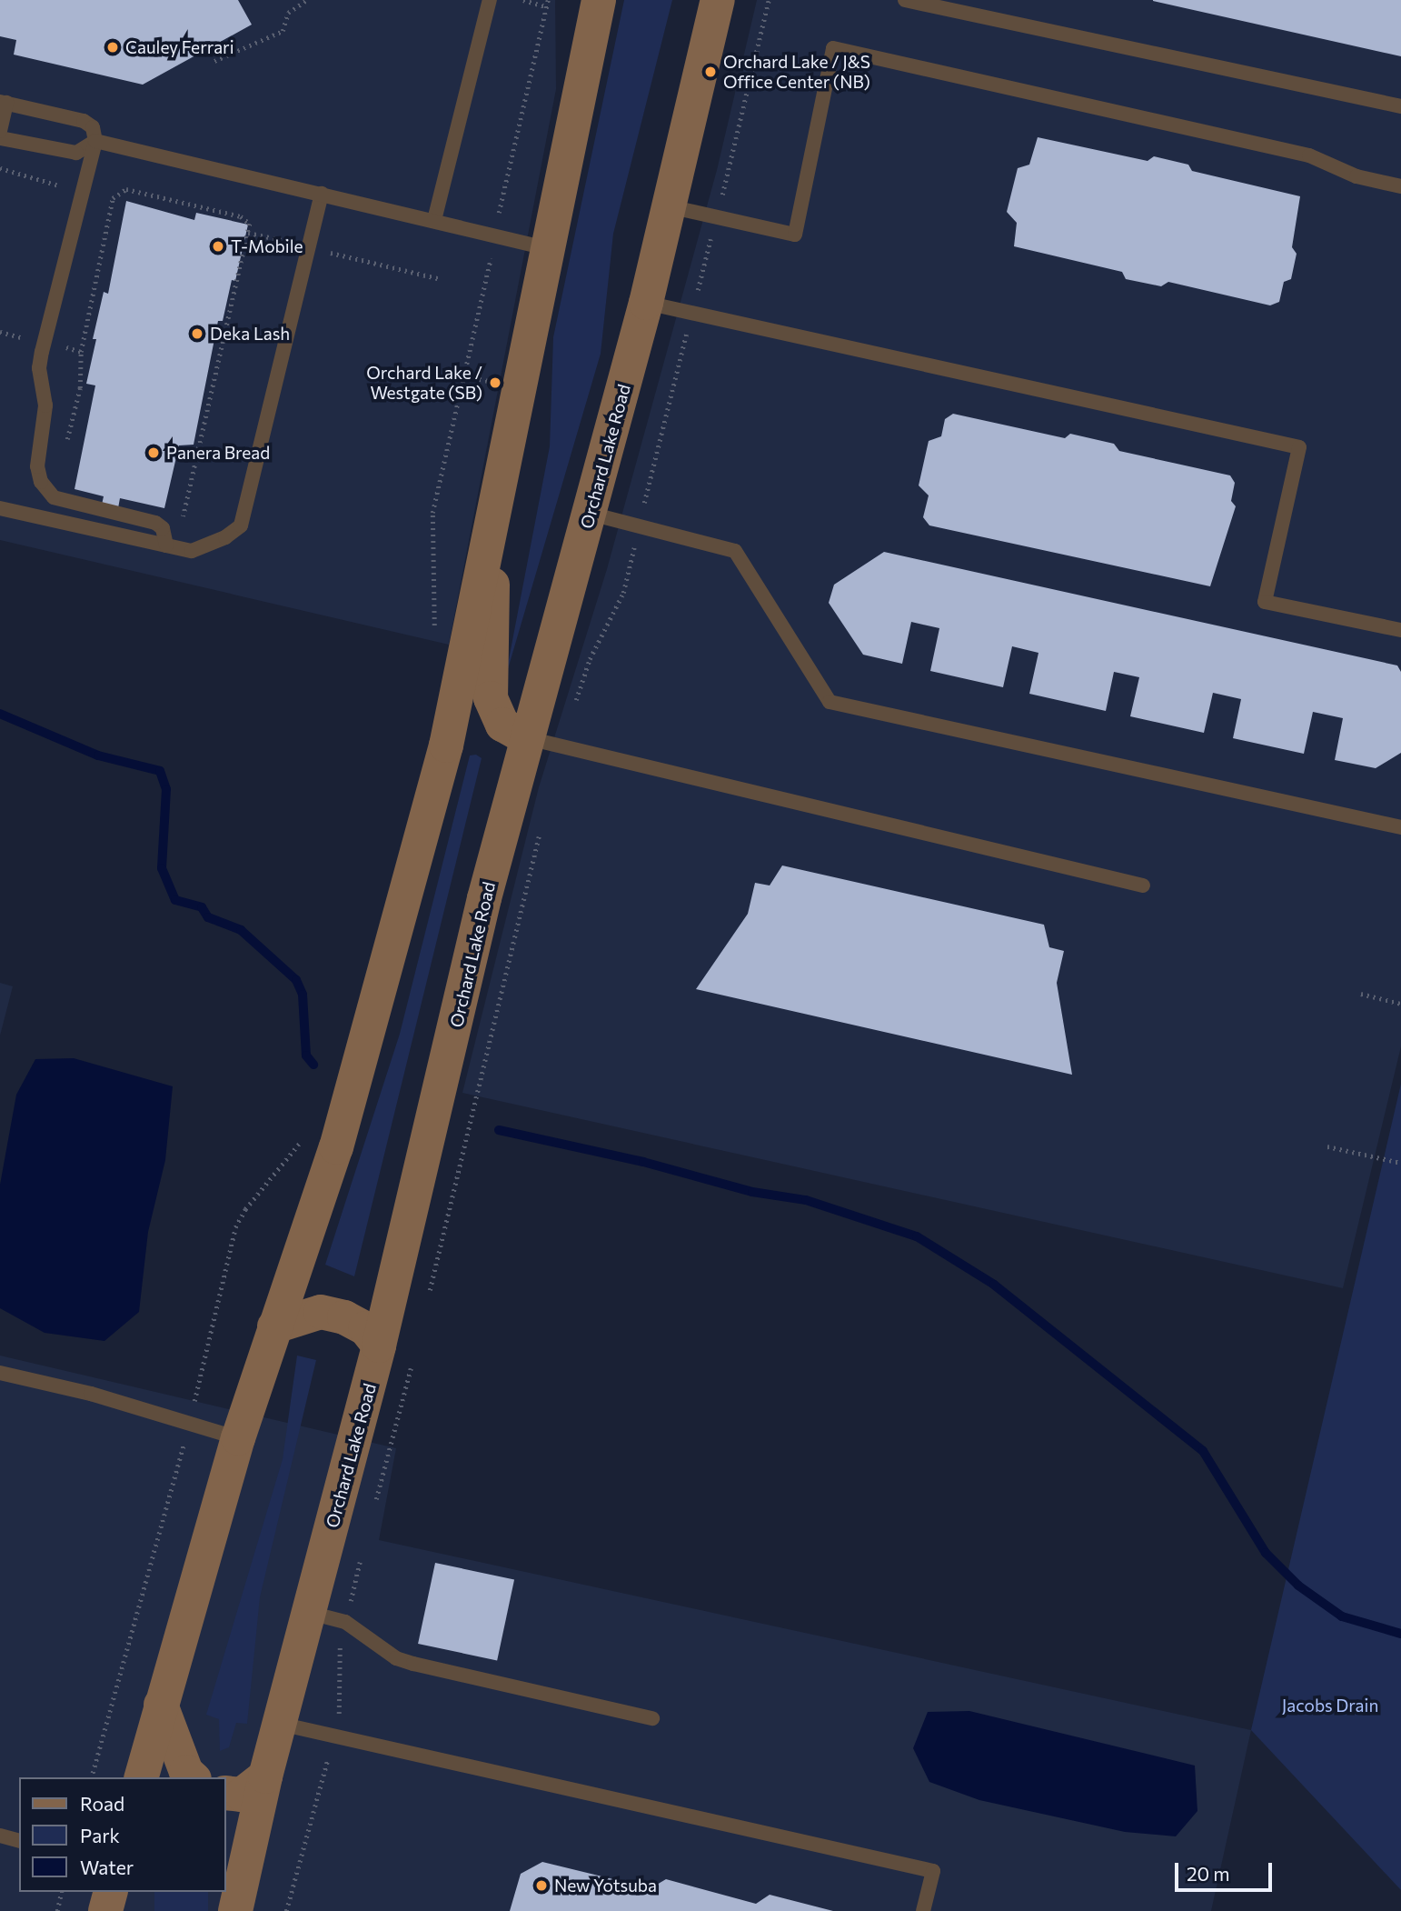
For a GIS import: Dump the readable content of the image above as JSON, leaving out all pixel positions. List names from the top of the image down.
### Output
{
  "streets": {
    "main road": ["Orchard Lake Road"]
  },
  "parks": ["Jacobs Drain"],
  "places": [
    "Cauley Ferrari",
    "Orchard Lake / J&S Office Center (NB)",
    "T-Mobile",
    "Deka Lash",
    "Orchard Lake / Westgate (SB)",
    "Panera Bread",
    "New Yotsuba"
  ],
  "legend": ["Road", "Park", "Water"],
  "scale_bar": "20 m"
}
